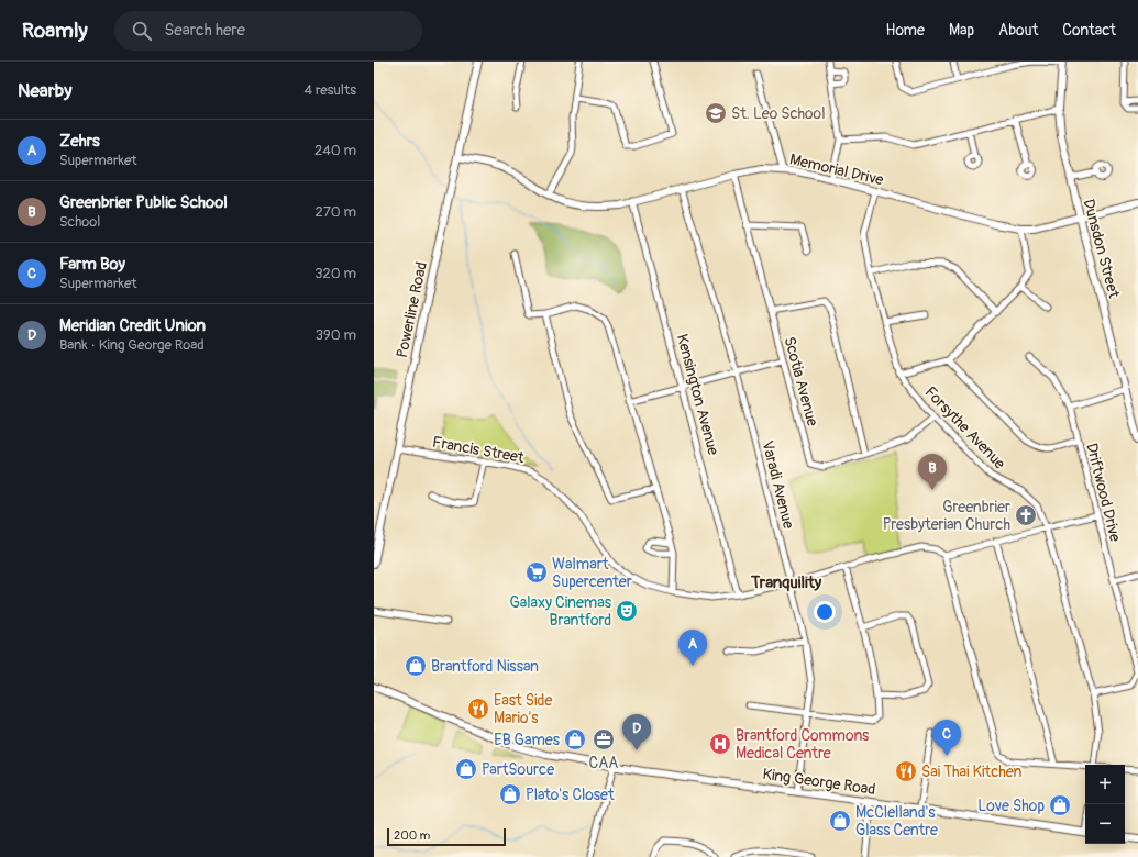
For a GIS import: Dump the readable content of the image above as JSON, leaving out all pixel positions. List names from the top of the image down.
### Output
{
  "streets": {
    "main road": [
      "Memorial Drive",
      "Dunsdon Street",
      "Powerline Road",
      "King George Road"
    ],
    "street": [
      "Scotia Avenue",
      "Kensington Avenue",
      "Forsythe Avenue",
      "Francis Street",
      "Varadi Avenue",
      "Driftwood Drive"
    ]
  },
  "crossings": [
    ["Memorial Drive", "Dunsdon Street"],
    ["Memorial Drive", "Powerline Road"],
    ["Memorial Drive", "Scotia Avenue"],
    ["Memorial Drive", "Kensington Avenue"],
    ["Memorial Drive", "Forsythe Avenue"],
    ["Memorial Drive", "Varadi Avenue"],
    ["Powerline Road", "Francis Street"],
    ["Scotia Avenue", "Forsythe Avenue"],
    ["Kensington Avenue", "Francis Street"],
    ["Forsythe Avenue", "Driftwood Drive"],
    ["Francis Street", "Varadi Avenue"],
    ["Varadi Avenue", "King George Road"]
  ],
  "districts": ["Tranquility"],
  "places": {
    "school or university": ["St. Leo School"],
    "church": ["Greenbrier Presbyterian Church"],
    "supermarket": ["Walmart Supercenter"],
    "theatre": ["Galaxy Cinemas Brantford"],
    "shop": [
      "Brantford Nissan",
      "EB Games",
      "PartSource",
      "Plato's Closet",
      "Love Shop",
      "McClelland's Glass Centre"
    ],
    "restaurant": ["East Side Mario's", "Sai Thai Kitchen"],
    "office": ["CAA"],
    "hospital": ["Brantford Commons Medical Centre"]
  },
  "scale_bar": "200 m",
  "page": {
    "header": "Roamly",
    "search": "Search here",
    "nav": [
      "Home",
      "Map",
      "About",
      "Contact"
    ],
    "heading": ["Nearby", "4 results"],
    "list": [
      {
        "mark": "A",
        "name": "Zehrs",
        "note": "Supermarket",
        "value": "240 m"
      },
      {
        "mark": "B",
        "name": "Greenbrier Public School",
        "note": "School",
        "value": "270 m"
      },
      {
        "mark": "C",
        "name": "Farm Boy",
        "note": "Supermarket",
        "value": "320 m"
      },
      {
        "mark": "D",
        "name": "Meridian Credit Union",
        "note": "Bank · King George Road",
        "value": "390 m"
      }
    ],
    "pins": [
      "B",
      "A",
      "D",
      "C"
    ],
    "map_buttons": ["+", "−"],
    "scale": "200 m"
  }
}
